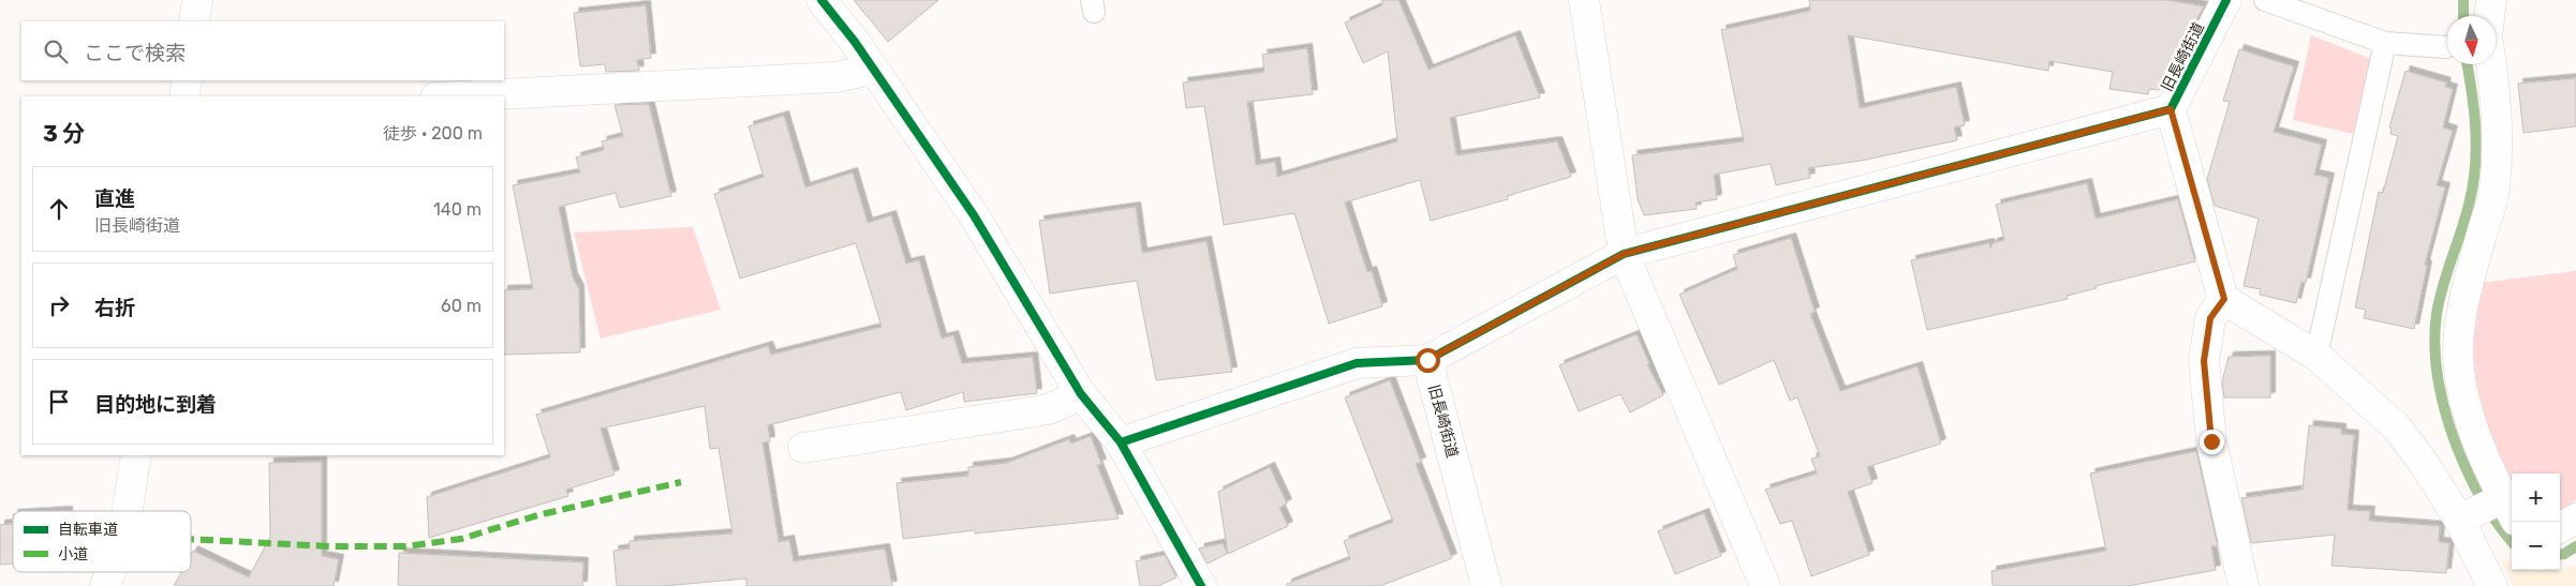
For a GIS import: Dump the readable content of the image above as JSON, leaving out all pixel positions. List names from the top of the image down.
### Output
{
  "streets": {
    "street": ["旧長崎街道"]
  },
  "legend": ["自転車道", "小道"],
  "north": "bottom",
  "page": {
    "search": "ここで検索",
    "heading": ["3 分", "徒歩 · 200 m"],
    "list": [
      ["直進", "旧長崎街道", "140 m"],
      ["右折", "60 m"],
      "目的地に到着"
    ],
    "map_buttons": ["+", "−"]
  }
}
